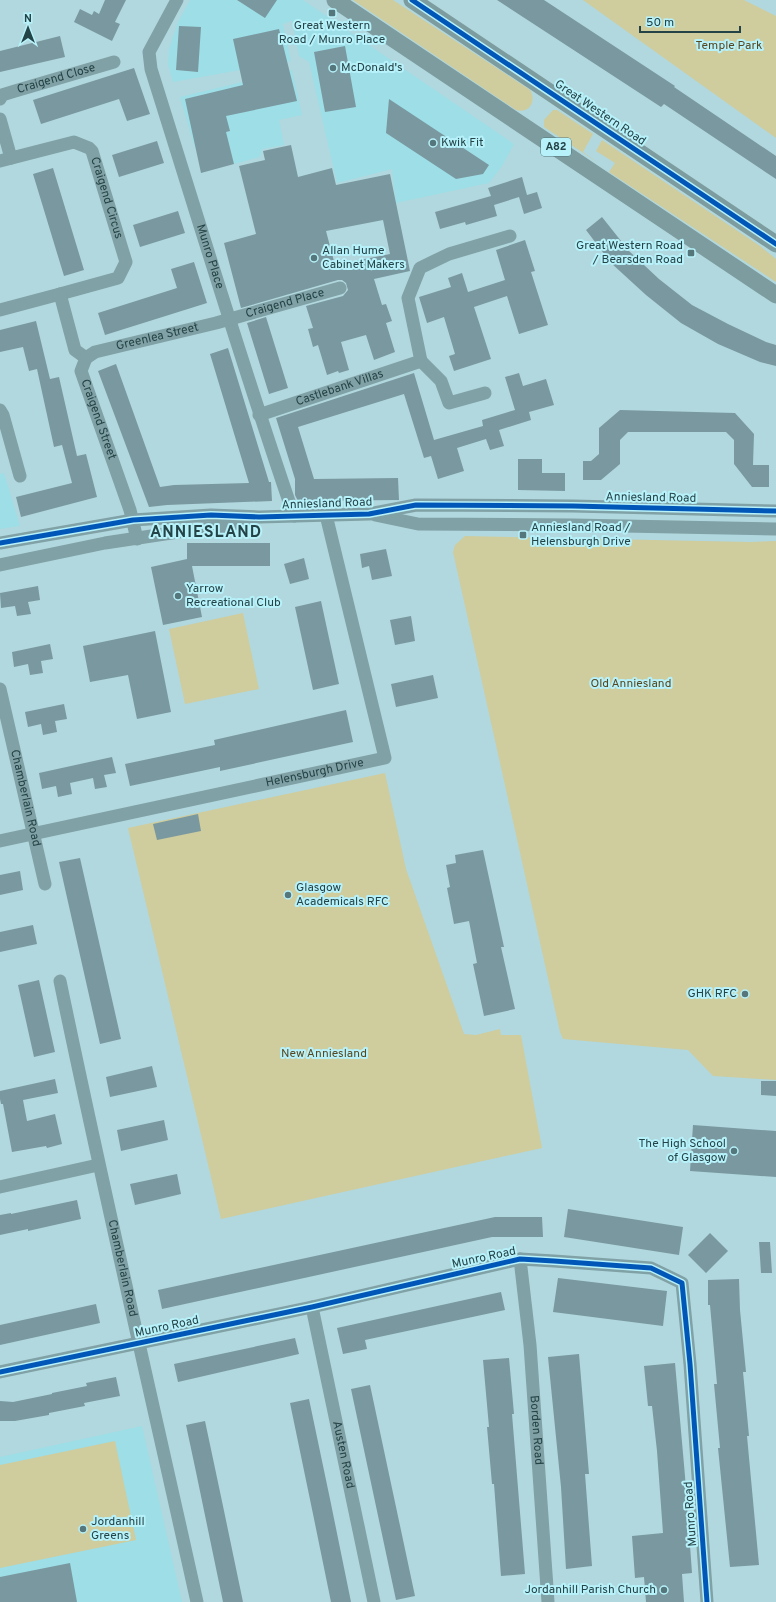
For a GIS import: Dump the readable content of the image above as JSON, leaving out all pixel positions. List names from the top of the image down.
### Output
{
  "streets": {
    "main road": ["Great Western Road", "A82"],
    "street": [
      "Craigend Close",
      "Craigend Circus",
      "Munro Place",
      "Craigend Place",
      "Greenlea Street",
      "Castlebank Villas",
      "Craigend Street",
      "Anniesland Road",
      "Helensburgh Drive",
      "Chamberlain Road",
      "Munro Road",
      "Borden Road",
      "Austen Road"
    ]
  },
  "crossings": [
    ["Munro Place", "Craigend Place"],
    ["Munro Place", "Greenlea Street"],
    ["Munro Place", "Castlebank Villas"],
    ["Munro Place", "Anniesland Road"],
    ["Craigend Place", "Greenlea Street"],
    ["Greenlea Street", "Craigend Street"],
    ["Craigend Street", "Anniesland Road"],
    ["Anniesland Road", "Helensburgh Drive"],
    ["Helensburgh Drive", "Chamberlain Road"],
    ["Chamberlain Road", "Munro Road"],
    ["Munro Road", "Borden Road"],
    ["Munro Road", "Austen Road"]
  ],
  "districts": ["ANNIESLAND"],
  "parks": ["Temple Park", "Old Anniesland", "New Anniesland"],
  "places": {
    "transit": ["Great Western Road / Munro Place", "Great Western Road / Bearsden Road", "Anniesland Road / Helensburgh Drive"],
    "other": [
      "McDonald's",
      "Kwik Fit",
      "Allan Hume Cabinet Makers",
      "Yarrow Recreational Club",
      "Glasgow Academicals RFC",
      "GHK RFC",
      "The High School of Glasgow",
      "Jordanhill Greens",
      "Jordanhill Parish Church"
    ]
  },
  "scale_bar": "50 m",
  "north": "top"
}
